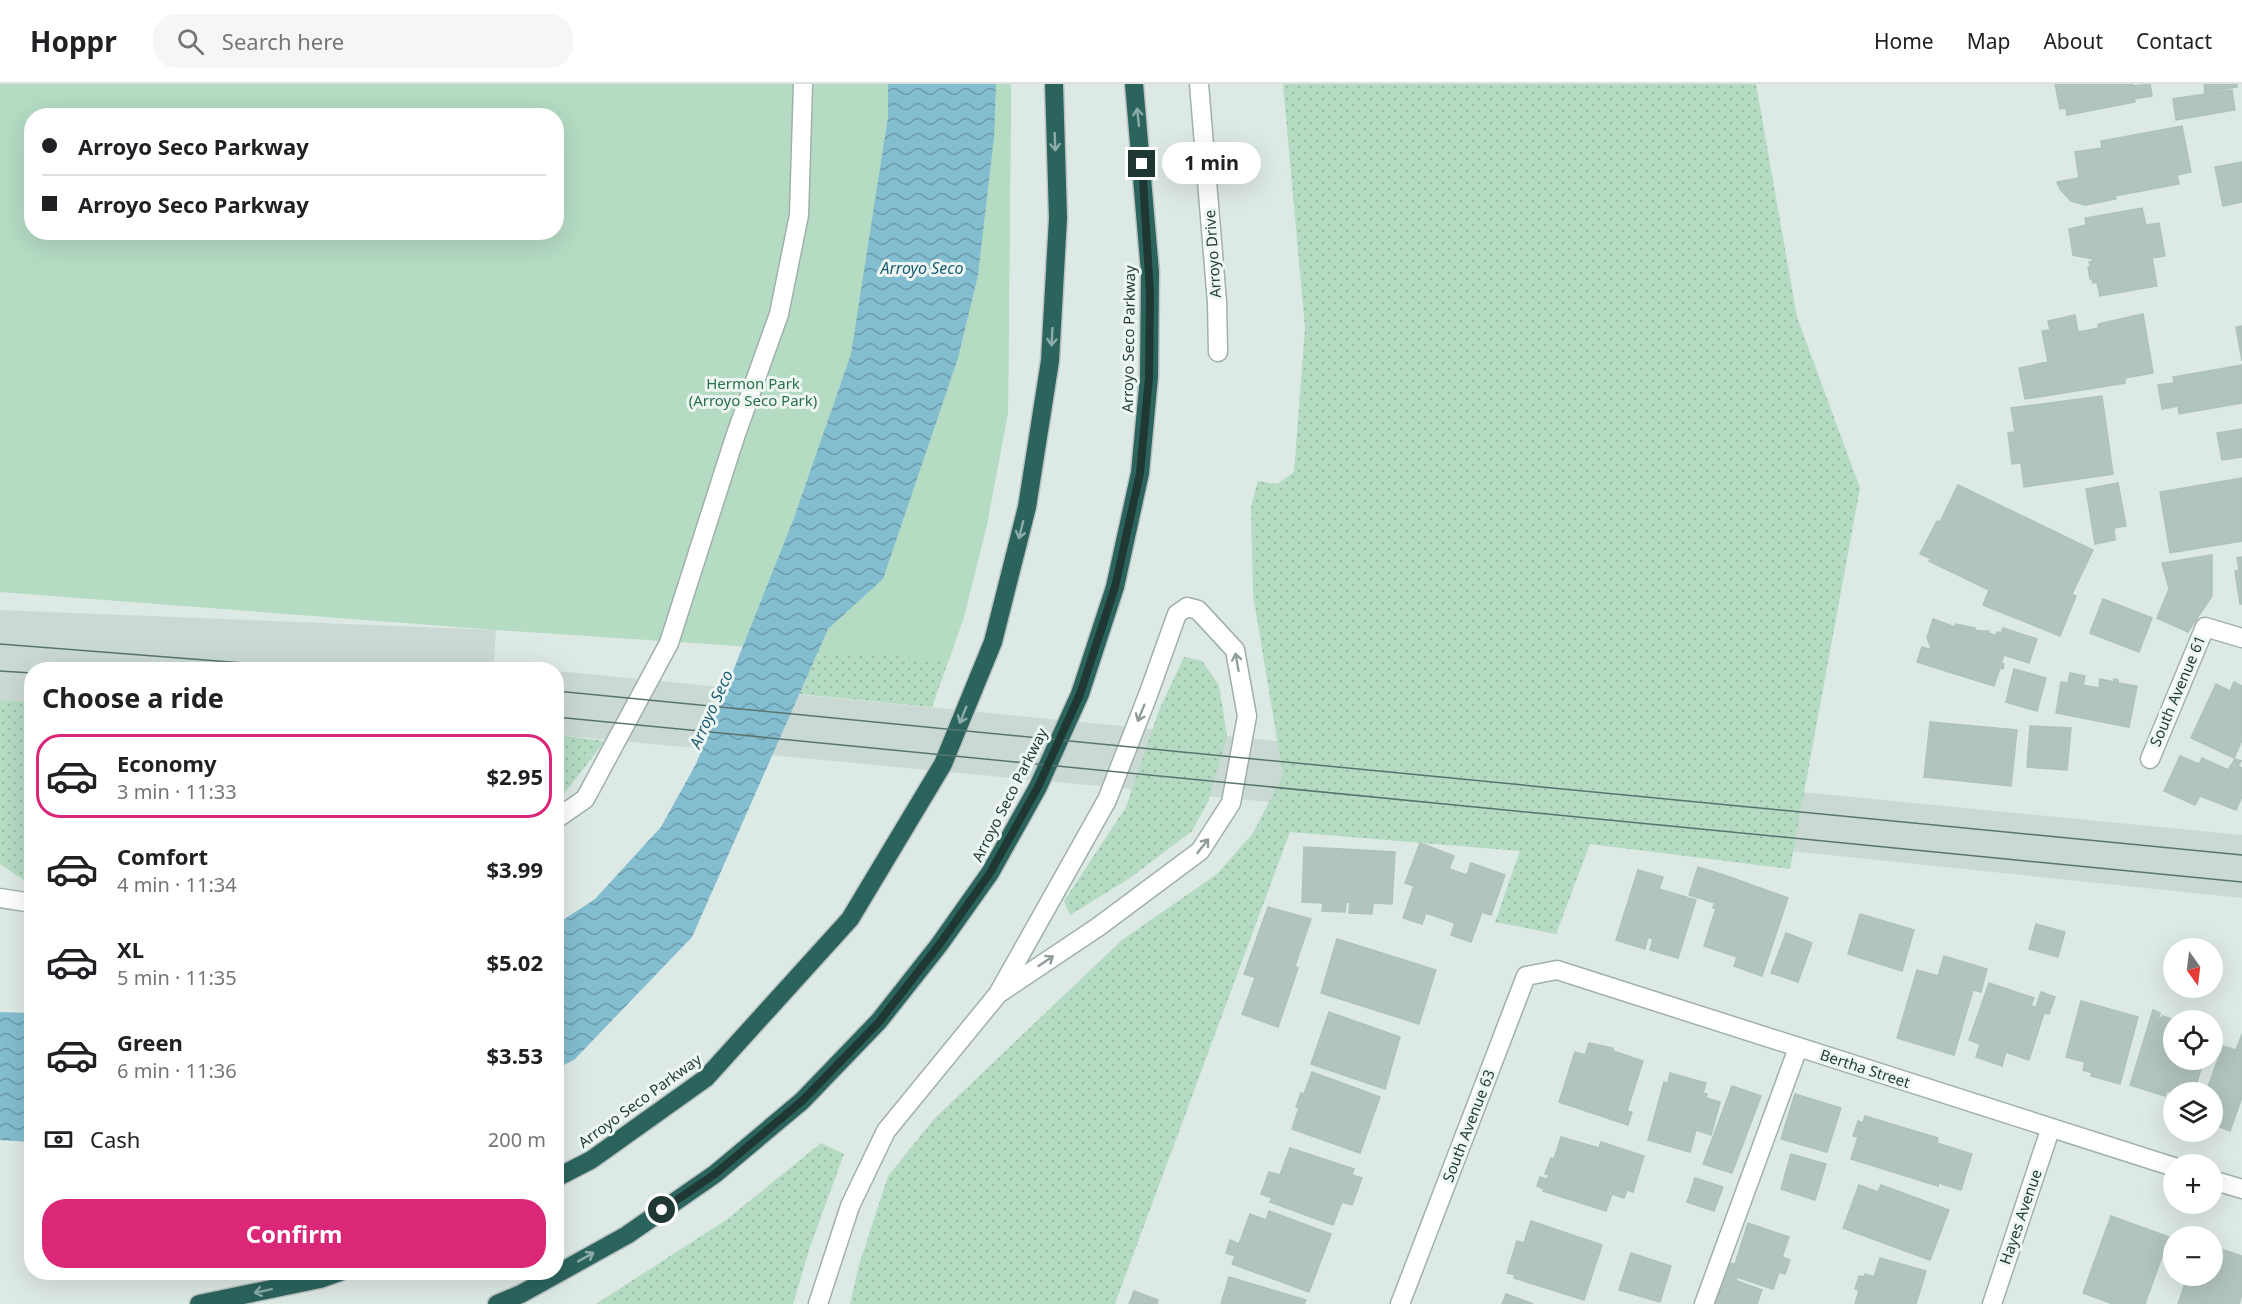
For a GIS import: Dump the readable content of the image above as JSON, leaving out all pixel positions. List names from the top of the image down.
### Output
{
  "streets": {
    "highway": ["Arroyo Seco Parkway"],
    "street": [
      "Arroyo Drive",
      "South Avenue 61",
      "Bertha Street",
      "South Avenue 63",
      "Hayes Avenue"
    ]
  },
  "crossings": [
    ["Bertha Street", "South Avenue 63"],
    ["Bertha Street", "Hayes Avenue"]
  ],
  "water": ["Arroyo Seco"],
  "parks": ["Hermon Park (Arroyo Seco Park)"],
  "north": "bottom",
  "page": {
    "header": "Hoppr",
    "search": "Search here",
    "nav": [
      "Home",
      "Map",
      "About",
      "Contact"
    ],
    "banner": ["Arroyo Seco Parkway", "Arroyo Seco Parkway"],
    "bubble": "1 min",
    "heading": "Choose a ride",
    "list": [
      {
        "name": "Economy",
        "note": "3 min · 11:33",
        "value": "$2.95"
      },
      {
        "name": "Comfort",
        "note": "4 min · 11:34",
        "value": "$3.99"
      },
      {
        "name": "XL",
        "note": "5 min · 11:35",
        "value": "$5.02"
      },
      {
        "name": "Green",
        "note": "6 min · 11:36",
        "value": "$3.53"
      }
    ],
    "map_buttons": ["+", "−"],
    "pay": ["Cash", "200 m"],
    "buttons": "Confirm"
  }
}
